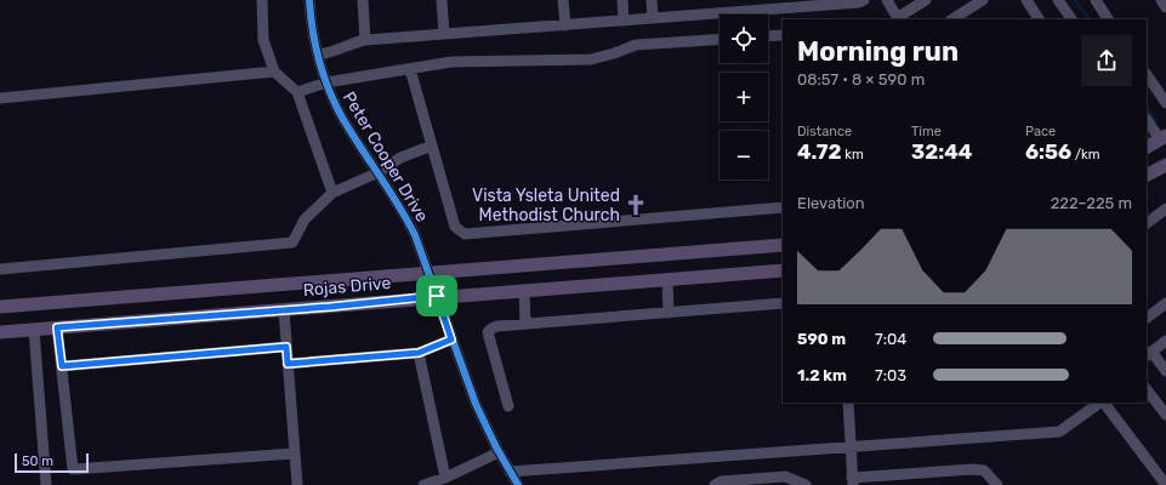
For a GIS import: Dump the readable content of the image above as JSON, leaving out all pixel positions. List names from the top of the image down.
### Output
{
  "streets": {
    "main road": ["Rojas Drive"],
    "street": ["Peter Cooper Drive"]
  },
  "crossings": [
    ["Peter Cooper Drive", "Rojas Drive"]
  ],
  "places": {
    "church": ["Vista Ysleta United Methodist Church"]
  },
  "scale_bar": "50 m",
  "page": {
    "map_buttons": ["+", "−"],
    "heading": ["Morning run", "08:57 · 8 × 590 m"],
    "stats": [
      ["Distance", "4.72 km"],
      ["Time", "32:44"],
      ["Pace", "6:56 /km"]
    ],
    "chart": ["Elevation", "222–225 m"],
    "list": [
      {
        "name": "590 m",
        "note": "7:04"
      },
      {
        "name": "1.2 km",
        "note": "7:03"
      }
    ],
    "scale": "50 m"
  }
}
